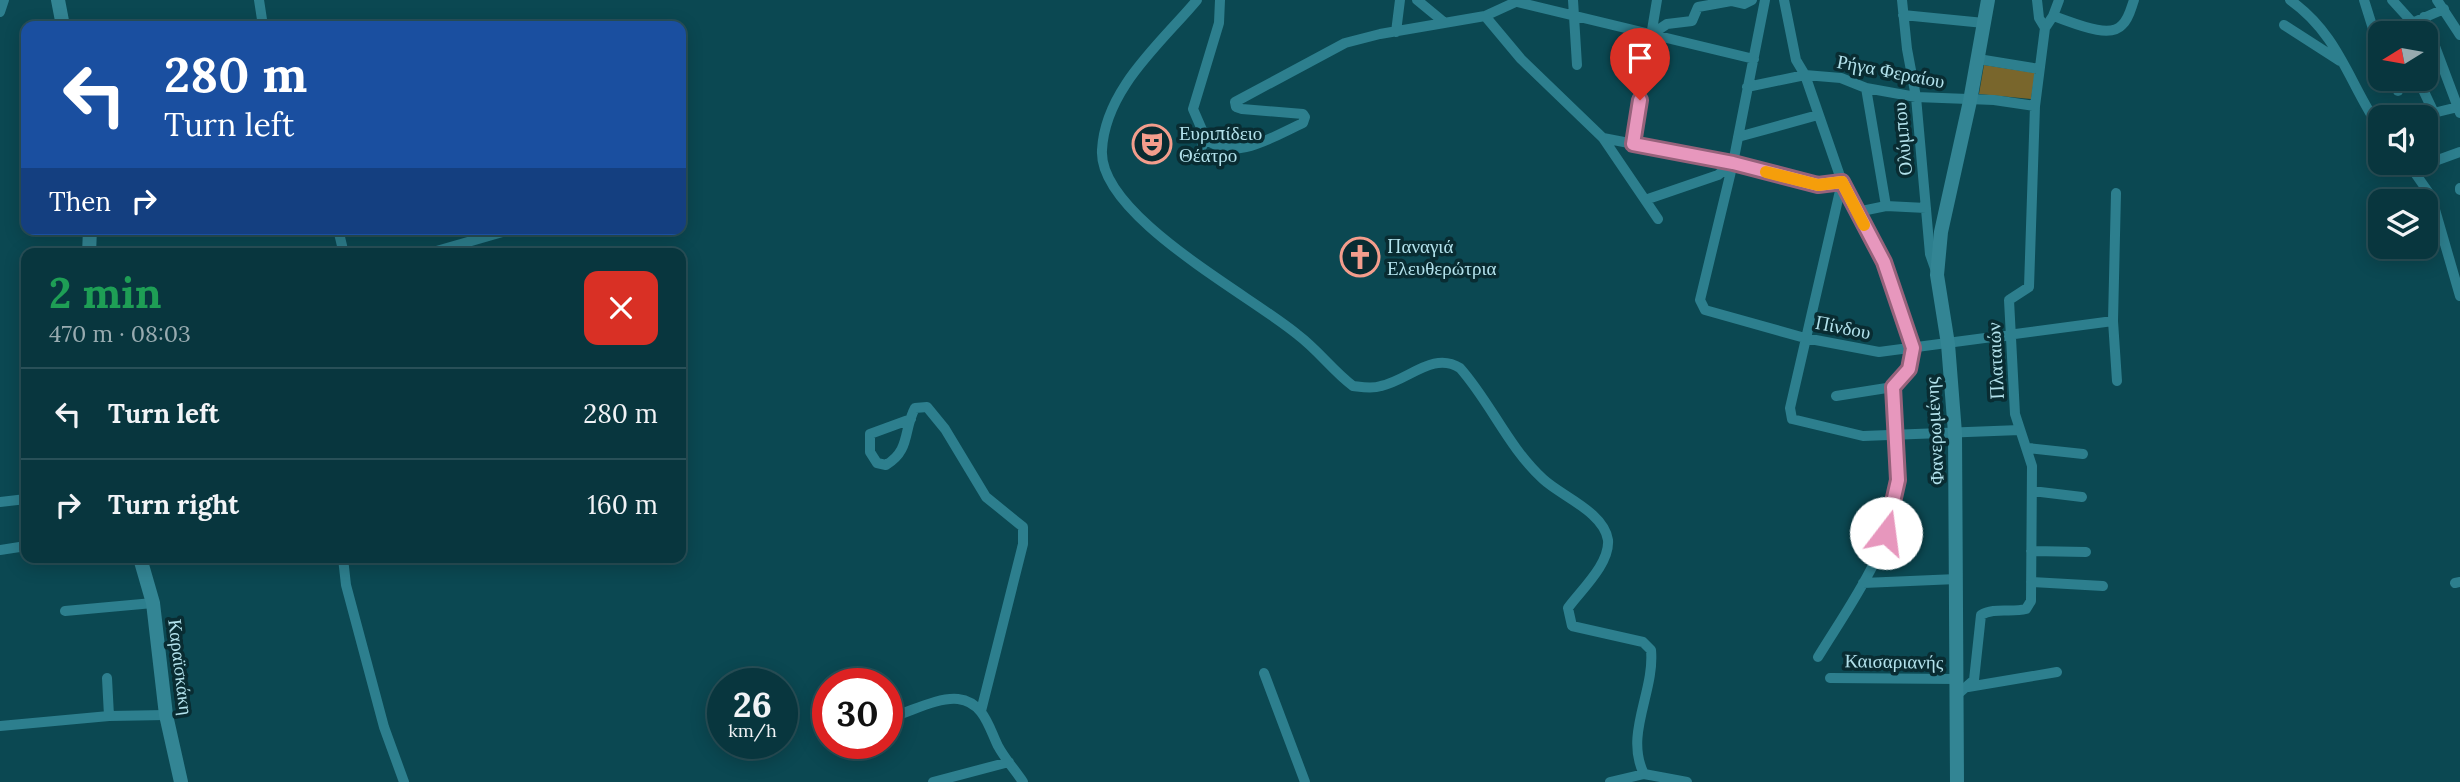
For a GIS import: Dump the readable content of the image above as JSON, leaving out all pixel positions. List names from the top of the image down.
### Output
{
  "streets": {
    "main road": ["Φανερωμένης", "Καραϊσκάκη"],
    "street": [
      "Ρήγα Φεραίου",
      "Ολύμπου",
      "Πίνδου",
      "Πλαταιών",
      "Καισαριανής"
    ]
  },
  "crossings": [
    ["Ρήγα Φεραίου", "Ολύμπου"],
    ["Ρήγα Φεραίου", "Πλαταιών"],
    ["Ρήγα Φεραίου", "Φανερωμένης"],
    ["Ολύμπου", "Φανερωμένης"],
    ["Πίνδου", "Πλαταιών"],
    ["Πίνδου", "Φανερωμένης"],
    ["Φανερωμένης", "Καισαριανής"]
  ],
  "places": {
    "theatre": ["Ευριπίδειο Θέατρο"],
    "church": ["Παναγιά Ελευθερώτρια"]
  },
  "north": "left",
  "page": {
    "turn": ["280 m", "Turn left"],
    "then": "Then",
    "heading": ["2 min", "470 m · 08:03"],
    "list": [
      {
        "name": "Turn left",
        "value": "280 m"
      },
      {
        "name": "Turn right",
        "value": "160 m"
      }
    ],
    "speed": "26 km/h",
    "limit": "30"
  }
}
